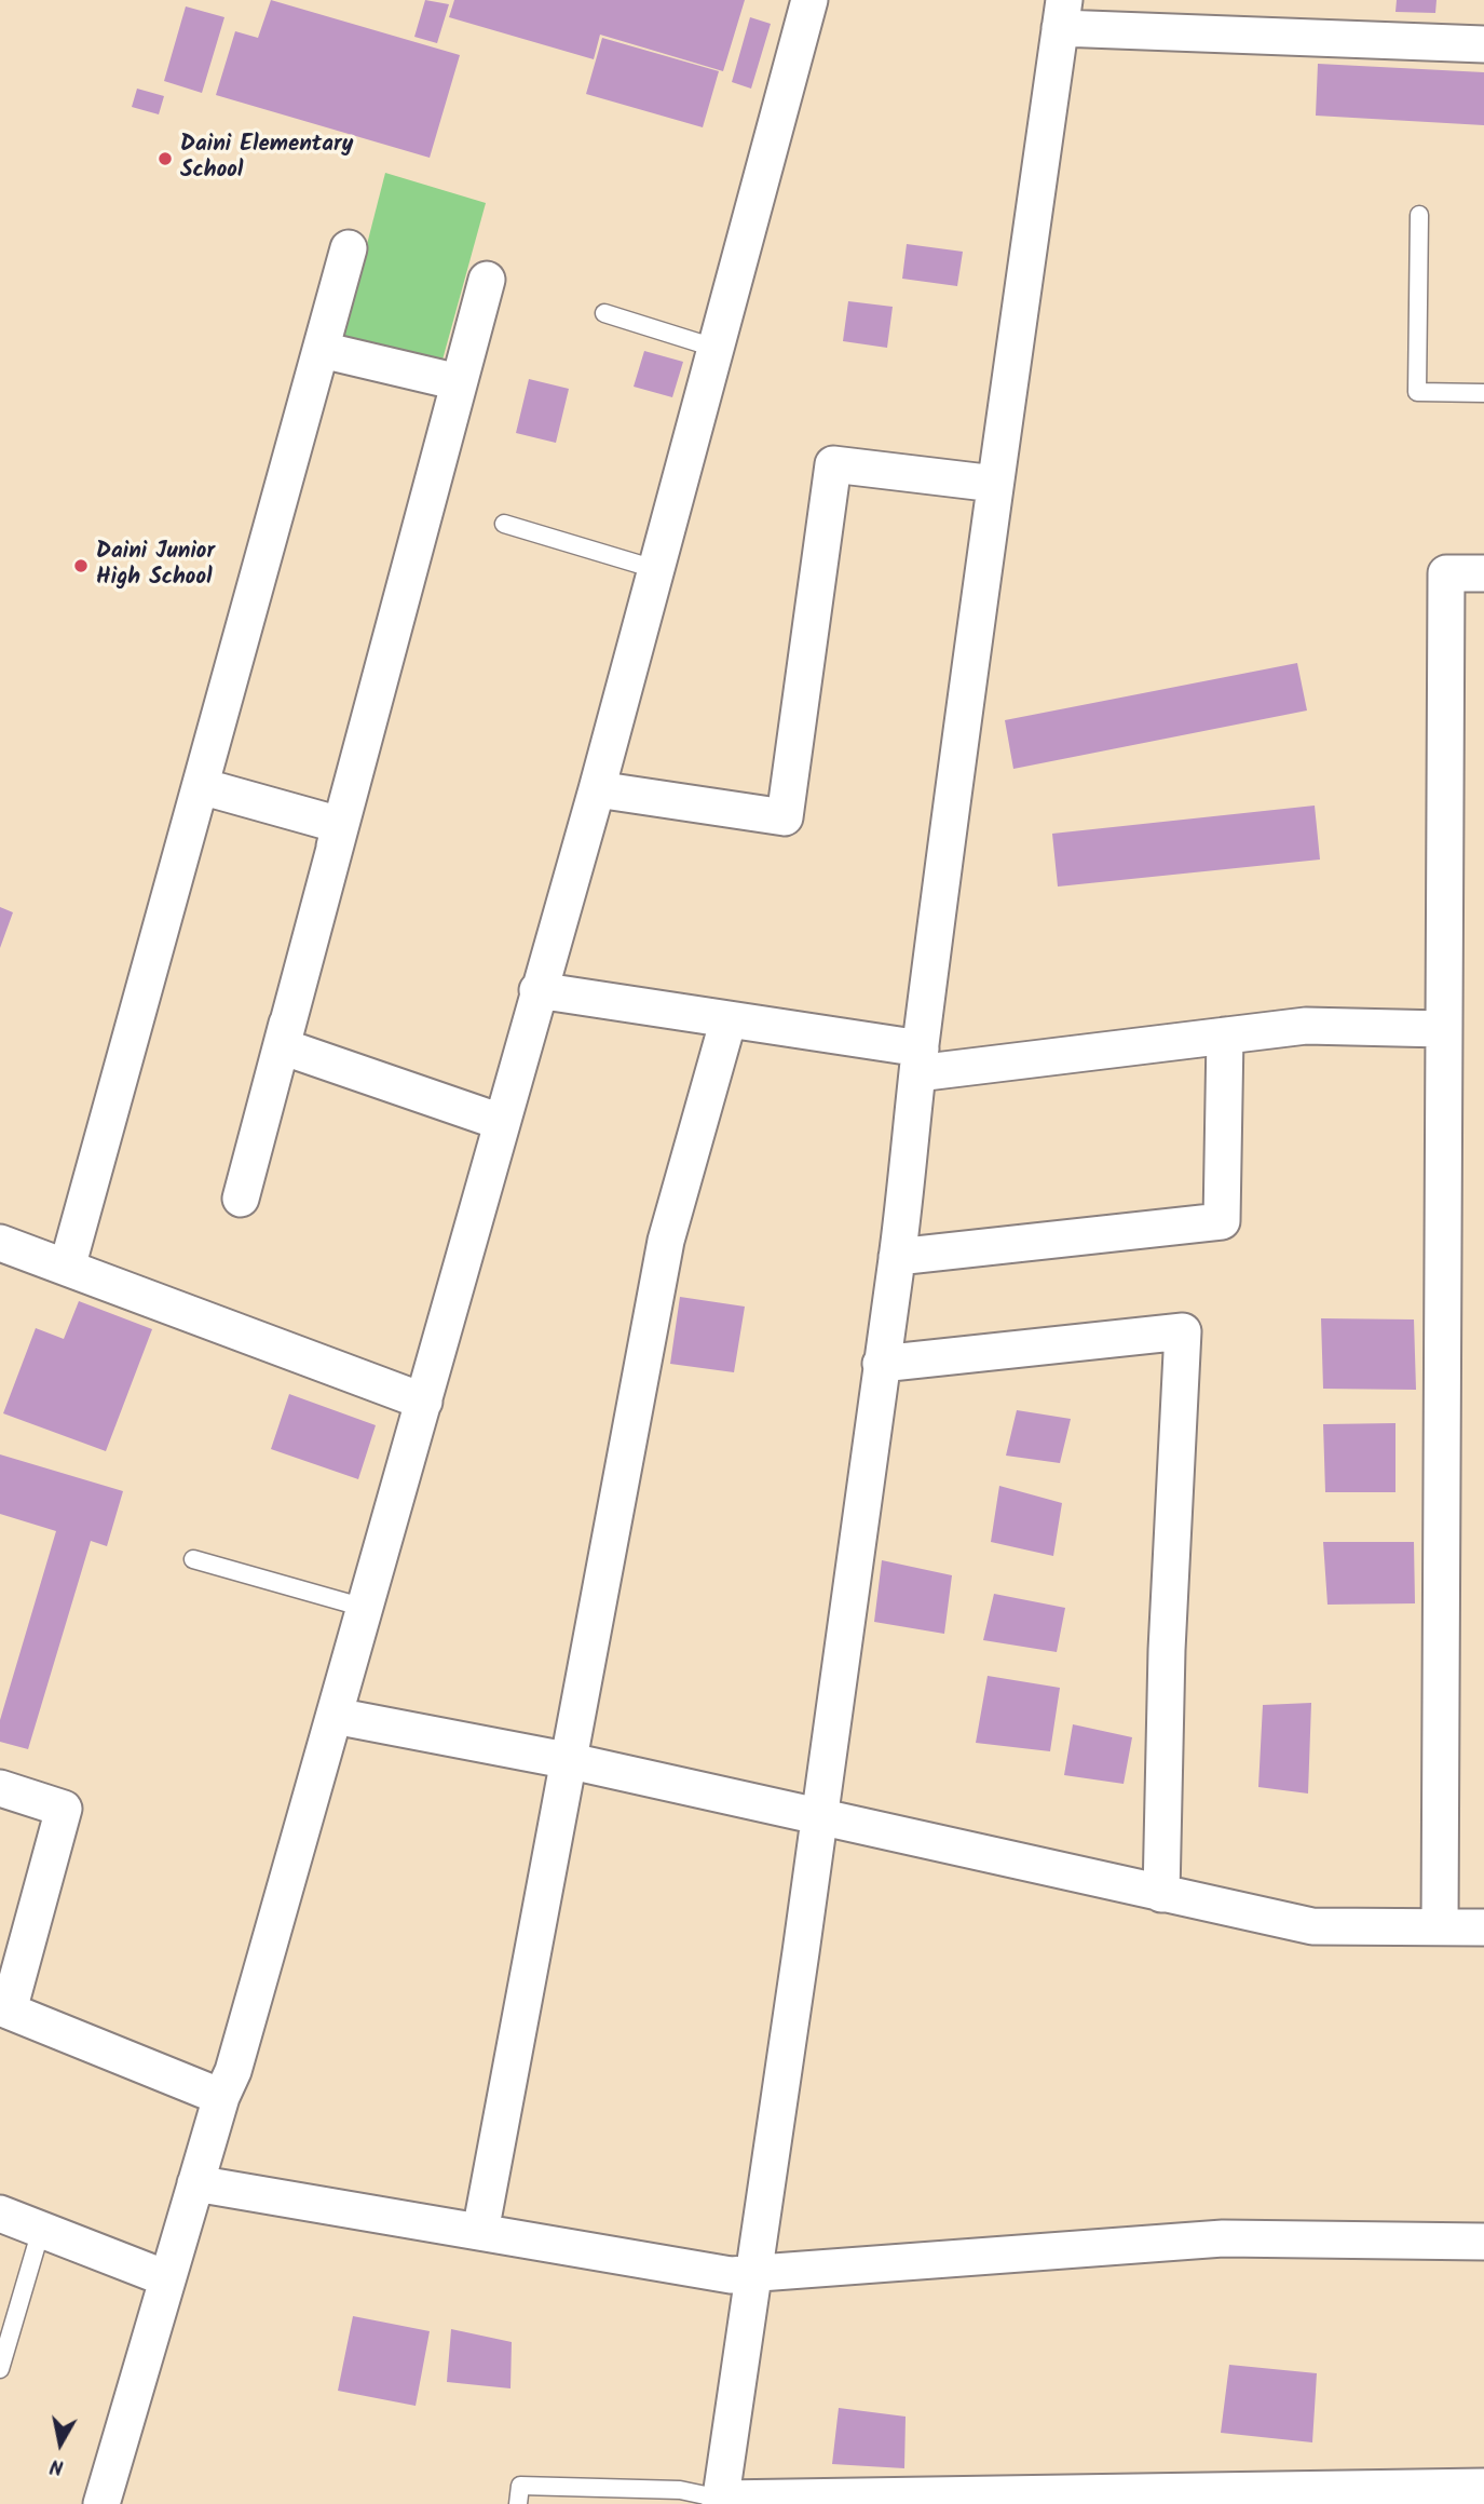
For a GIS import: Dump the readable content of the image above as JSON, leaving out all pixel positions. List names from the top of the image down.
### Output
{
  "places": ["Daini Elementary School", "Daini Junior High School"],
  "north": "bottom"
}
